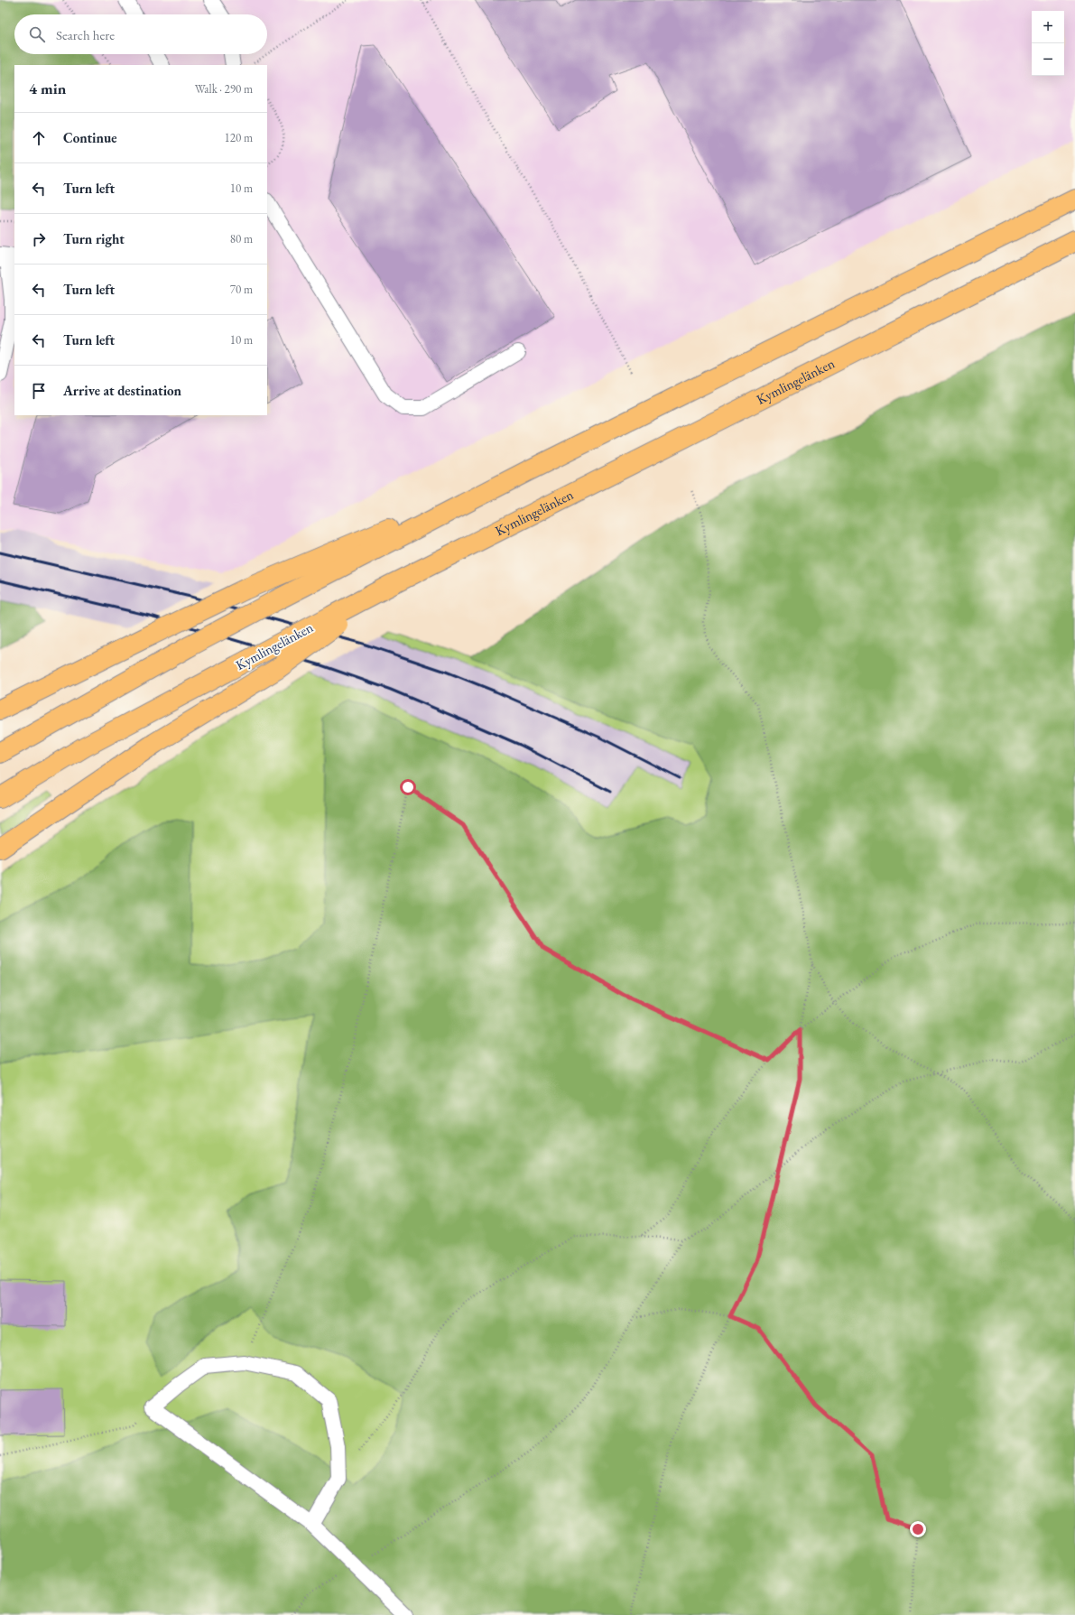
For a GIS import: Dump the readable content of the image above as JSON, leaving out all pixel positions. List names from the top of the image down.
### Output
{
  "streets": {
    "highway": ["Kymlingelänken"]
  },
  "page": {
    "map_buttons": ["+", "−"],
    "search": "Search here",
    "heading": ["4 min", "Walk · 290 m"],
    "list": [
      ["Continue", "120 m"],
      ["Turn left", "10 m"],
      ["Turn right", "80 m"],
      ["Turn left", "70 m"],
      ["Turn left", "10 m"],
      "Arrive at destination"
    ]
  }
}
